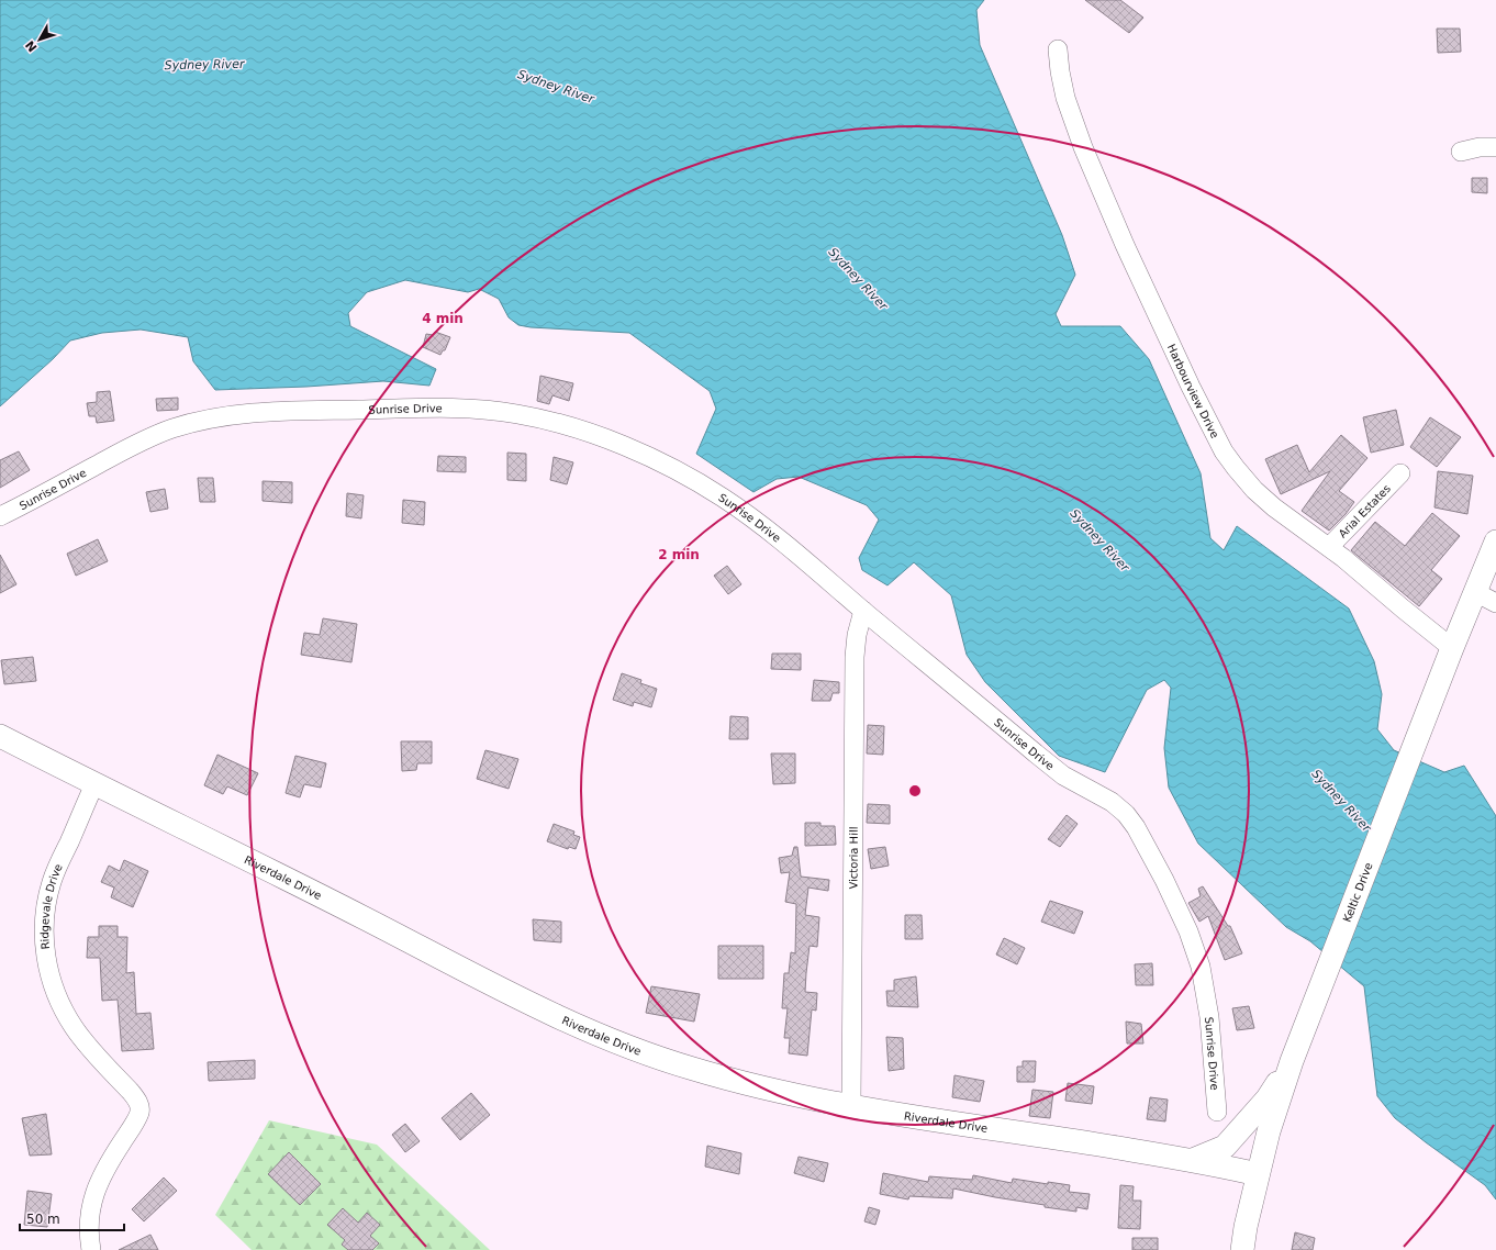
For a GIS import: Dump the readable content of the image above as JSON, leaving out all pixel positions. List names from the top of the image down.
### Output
{
  "streets": {
    "main road": ["Riverdale Drive", "Keltic Drive"],
    "street": [
      "Harbourview Drive",
      "Sunrise Drive",
      "Arial Estates",
      "Victoria Hill",
      "Ridgevale Drive"
    ]
  },
  "crossings": [
    ["Harbourview Drive", "Arial Estates"],
    ["Harbourview Drive", "Keltic Drive"],
    ["Sunrise Drive", "Victoria Hill"],
    ["Victoria Hill", "Riverdale Drive"],
    ["Riverdale Drive", "Keltic Drive"],
    ["Riverdale Drive", "Ridgevale Drive"]
  ],
  "water": ["Sydney River"],
  "scale_bar": "50 m",
  "north": "bottom left",
  "rings": ["4 min", "2 min"]
}
